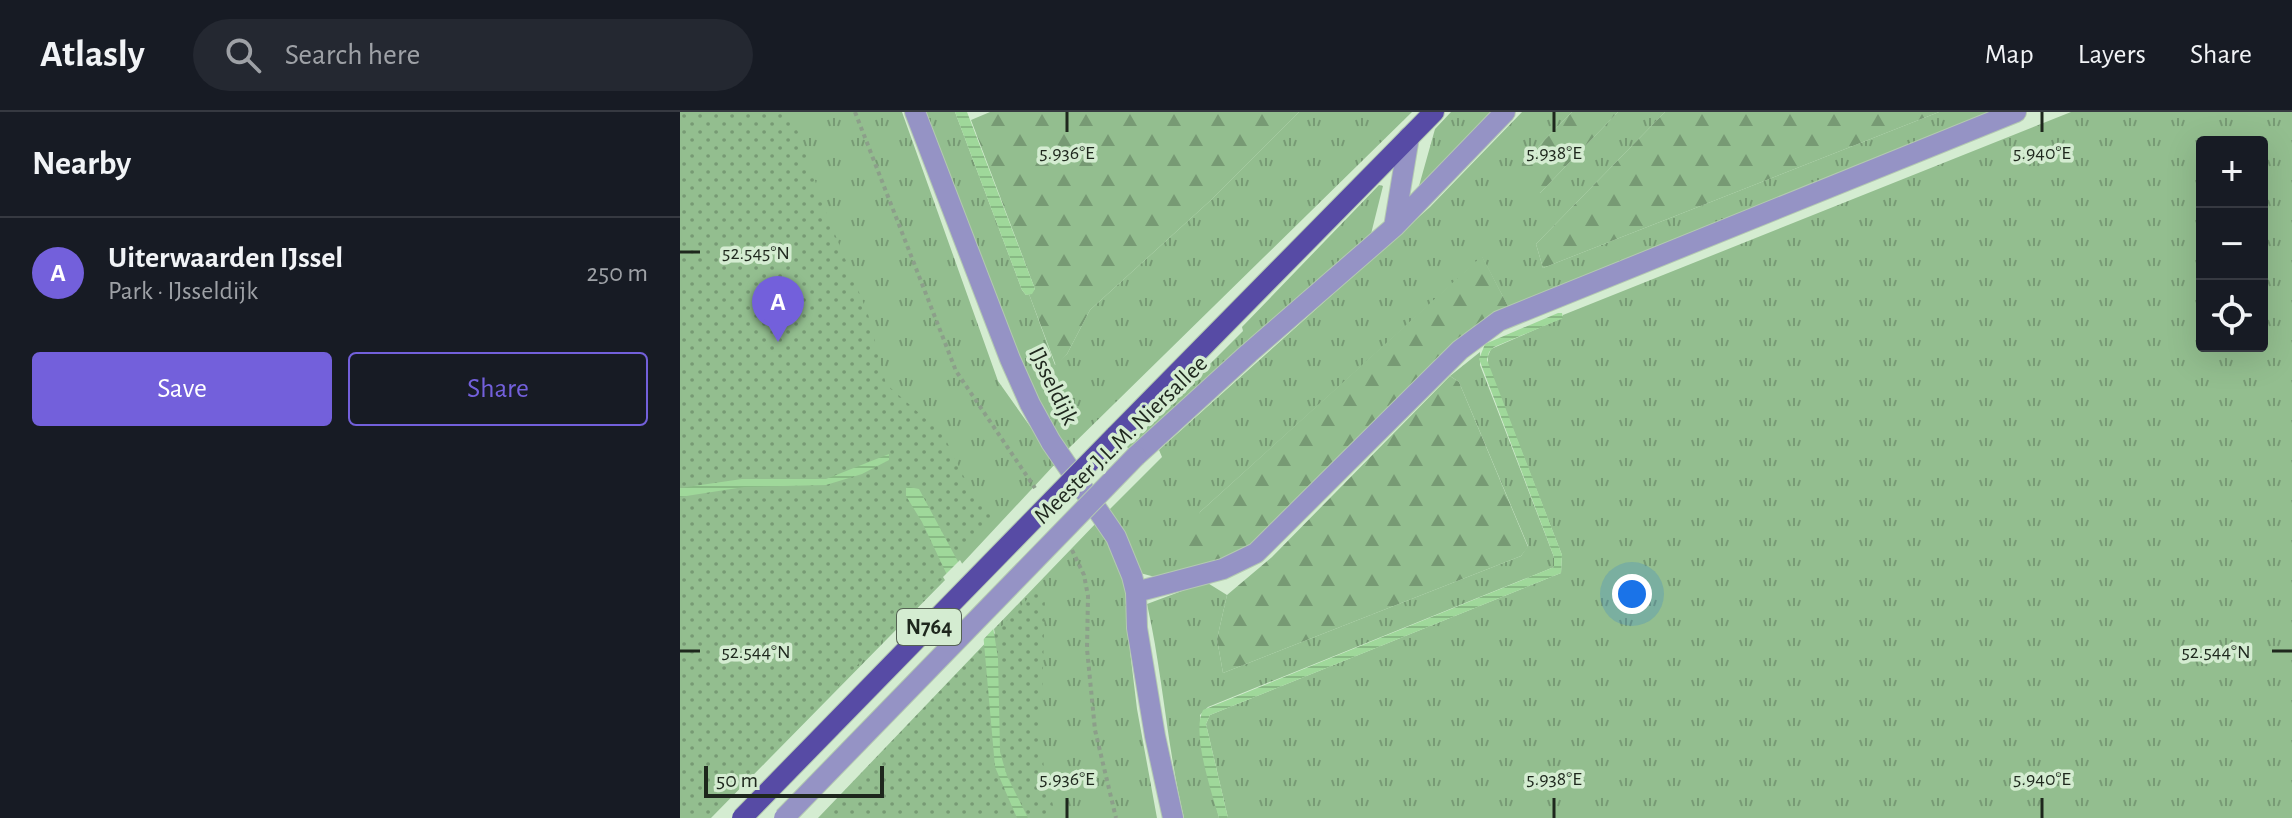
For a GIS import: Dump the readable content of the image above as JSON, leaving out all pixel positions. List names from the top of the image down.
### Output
{
  "streets": {
    "main road": ["Meester J.L.M. Niersallee", "N764"],
    "street": ["IJsseldijk"]
  },
  "scale_bar": "50 m",
  "page": {
    "header": "Atlasly",
    "search": "Search here",
    "nav": ["Map", "Layers", "Share"],
    "heading": "Nearby",
    "map_buttons": ["+", "−"],
    "list": [
      {
        "mark": "A",
        "name": "Uiterwaarden IJssel",
        "note": "Park · IJsseldijk",
        "value": "250 m"
      }
    ],
    "pins": "A",
    "buttons": ["Save", "Share"],
    "scale": "50 m"
  },
  "coordinates": [
    "5.936°E",
    "5.938°E",
    "5.940°E",
    "52.545°N",
    "52.544°N"
  ]
}
